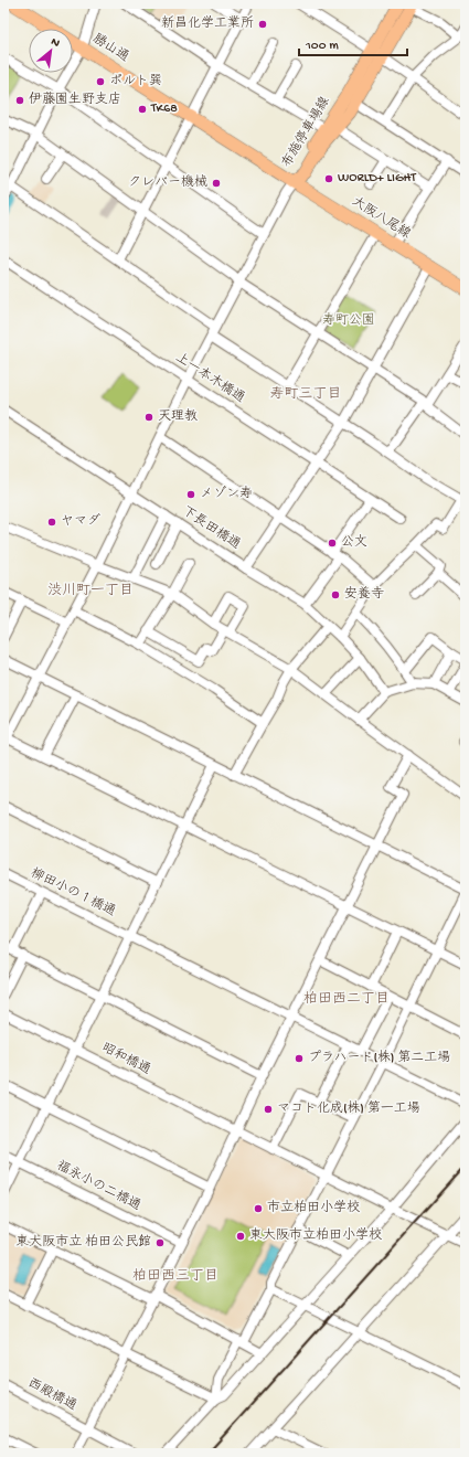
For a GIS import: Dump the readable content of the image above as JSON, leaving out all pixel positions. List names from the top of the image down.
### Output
{
  "streets": {
    "main road": ["勝山通", "布施停車場線", "大阪八尾線"],
    "street": [
      "上一本木橋通",
      "下長田橋通",
      "柳田小の１橋通",
      "昭和橋通",
      "福永小の二橋通",
      "西殿橋通"
    ]
  },
  "crossings": [
    ["勝山通", "大阪八尾線"],
    ["布施停車場線", "大阪八尾線"]
  ],
  "districts": [
    "寿町三丁目",
    "渋川町一丁目",
    "柏田西二丁目",
    "柏田西三丁目"
  ],
  "parks": ["寿町公園"],
  "places": [
    "新昌化学工業所",
    "ポルト巽",
    "伊藤園生野支店",
    "TK68",
    "WORLD+ LIGHT",
    "クレバー機械",
    "天理教",
    "メゾン寿",
    "ヤマダ",
    "公文",
    "安養寺",
    "プラハード(株) 第二工場",
    "マコト化成(株) 第一工場",
    "市立柏田小学校",
    "東大阪市立柏田小学校",
    "東大阪市立 柏田公民館"
  ],
  "scale_bar": "100 m",
  "north": "top right"
}
